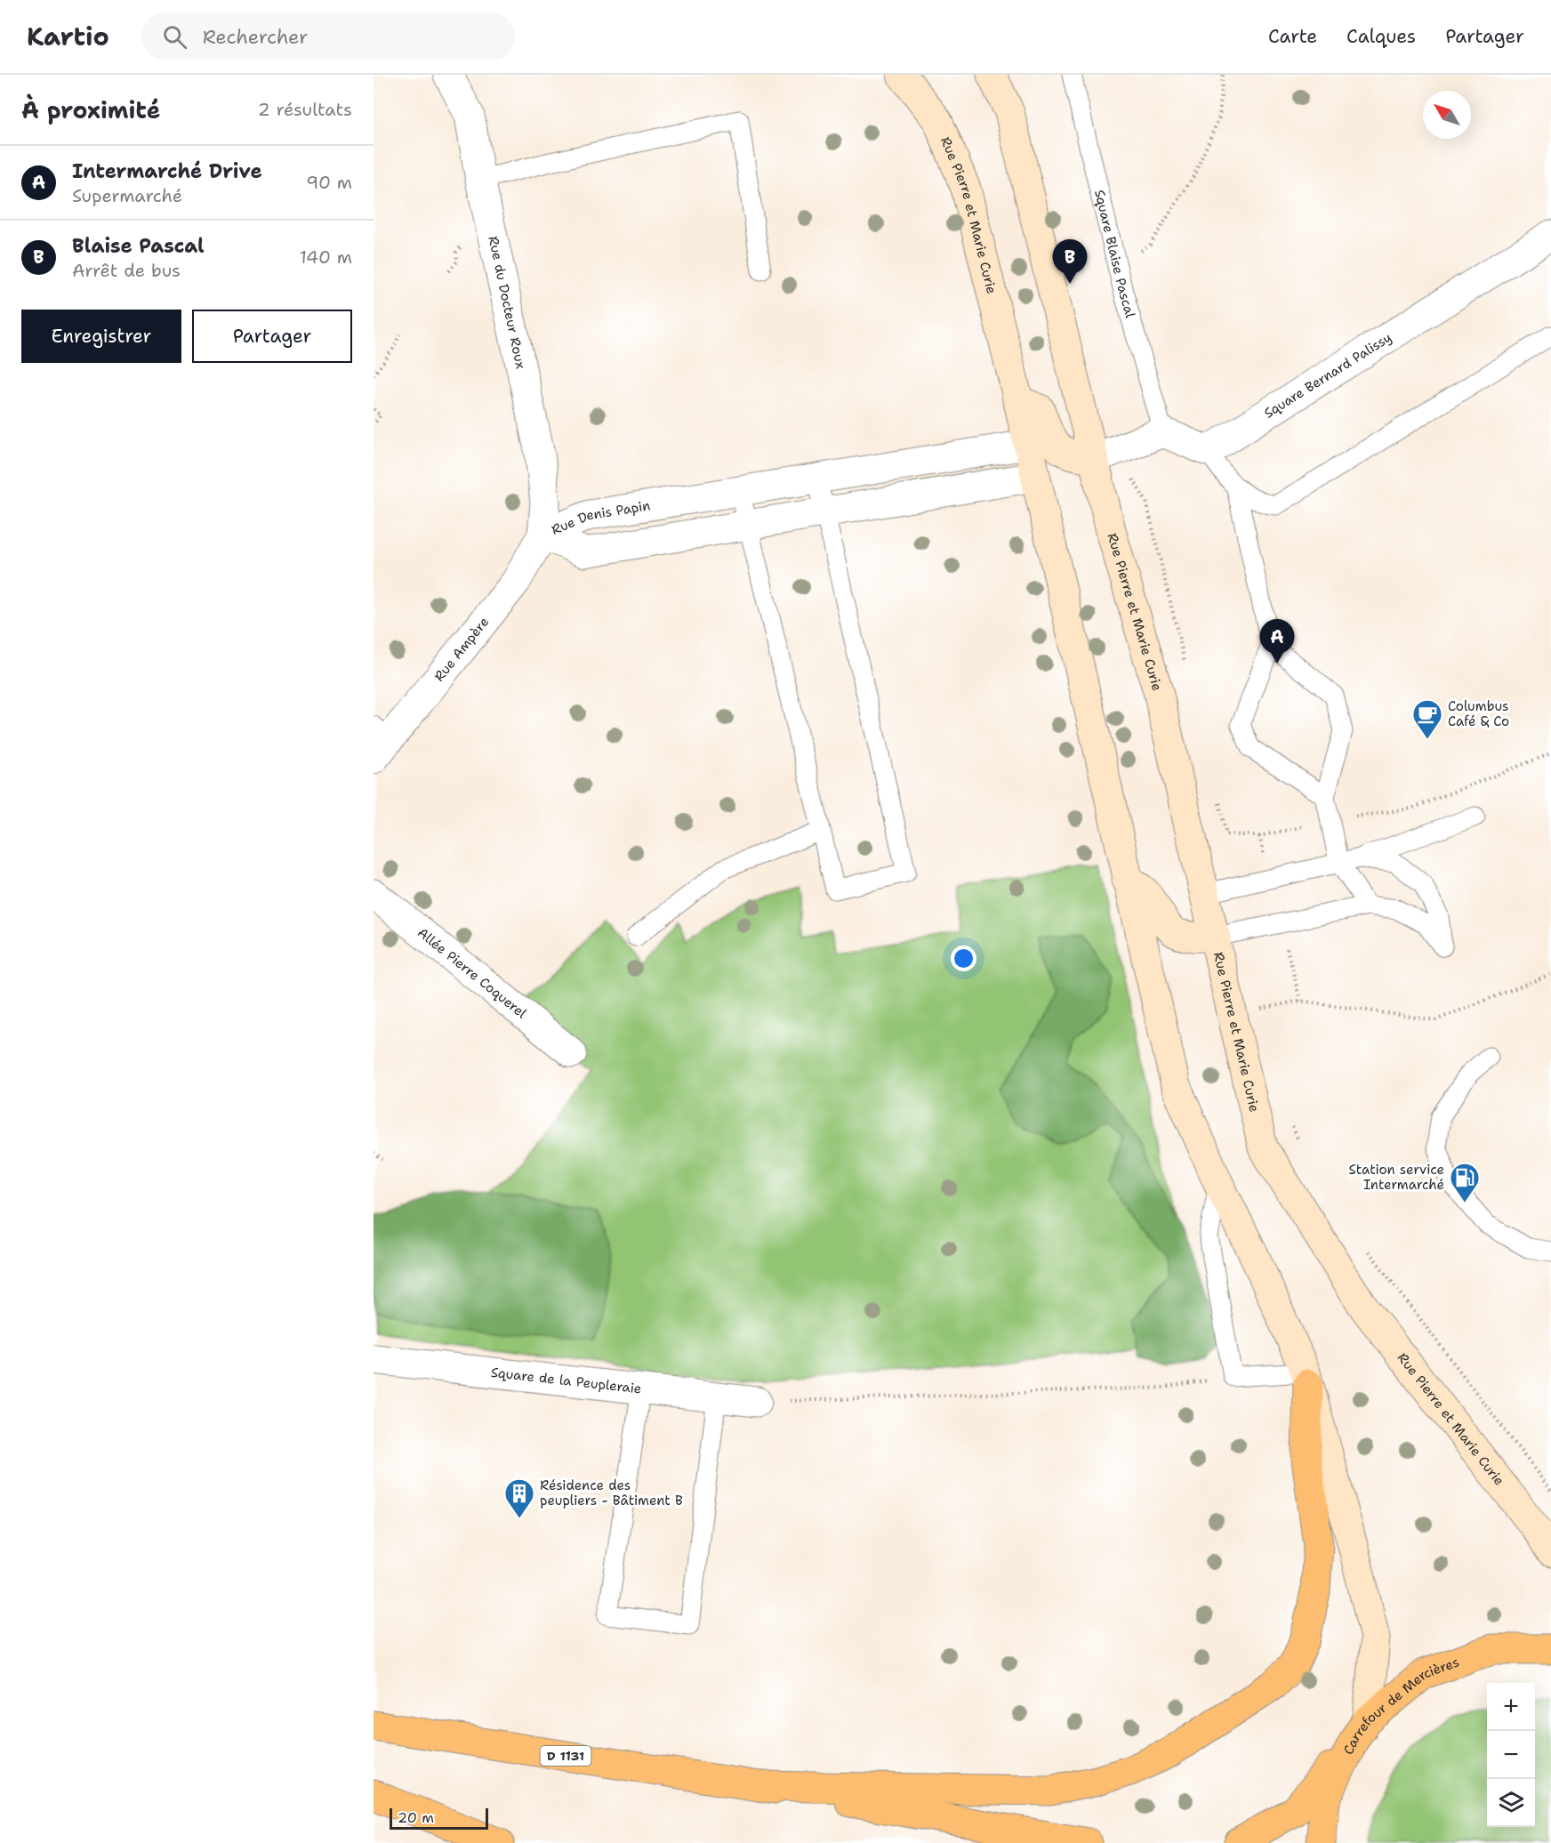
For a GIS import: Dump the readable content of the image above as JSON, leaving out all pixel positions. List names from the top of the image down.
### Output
{
  "streets": {
    "main road": ["Rue Pierre et Marie Curie", "Carrefour de Mercières", "D 1131"],
    "street": [
      "Rue du Docteur Roux",
      "Square Bernard Palissy",
      "Rue Denis Papin",
      "Rue Ampère",
      "Allée Pierre Coquerel",
      "Square de la Peupleraie"
    ],
    "lane": ["Square Blaise Pascal"]
  },
  "crossings": [
    ["Rue Pierre et Marie Curie", "Rue Denis Papin"],
    ["Rue Pierre et Marie Curie", "Carrefour de Mercières"],
    ["Rue du Docteur Roux", "Rue Denis Papin"],
    ["Rue du Docteur Roux", "Rue Ampère"],
    ["Rue Denis Papin", "Rue Ampère"]
  ],
  "places": {
    "cafe": ["Columbus Café & Co"],
    "fuel station": ["Station service Intermarché"],
    "building": ["Résidence des peupliers - Bâtiment B"]
  },
  "scale_bar": "20 m",
  "north": "top left",
  "page": {
    "header": "Kartio",
    "search": "Rechercher",
    "nav": ["Carte", "Calques", "Partager"],
    "heading": ["À proximité", "2 résultats"],
    "list": [
      {
        "mark": "A",
        "name": "Intermarché Drive",
        "note": "Supermarché",
        "value": "90 m"
      },
      {
        "mark": "B",
        "name": "Blaise Pascal",
        "note": "Arrêt de bus",
        "value": "140 m"
      }
    ],
    "pins": ["B", "A"],
    "buttons": ["Enregistrer", "Partager"],
    "map_buttons": ["+", "−"],
    "scale": "20 m"
  }
}
